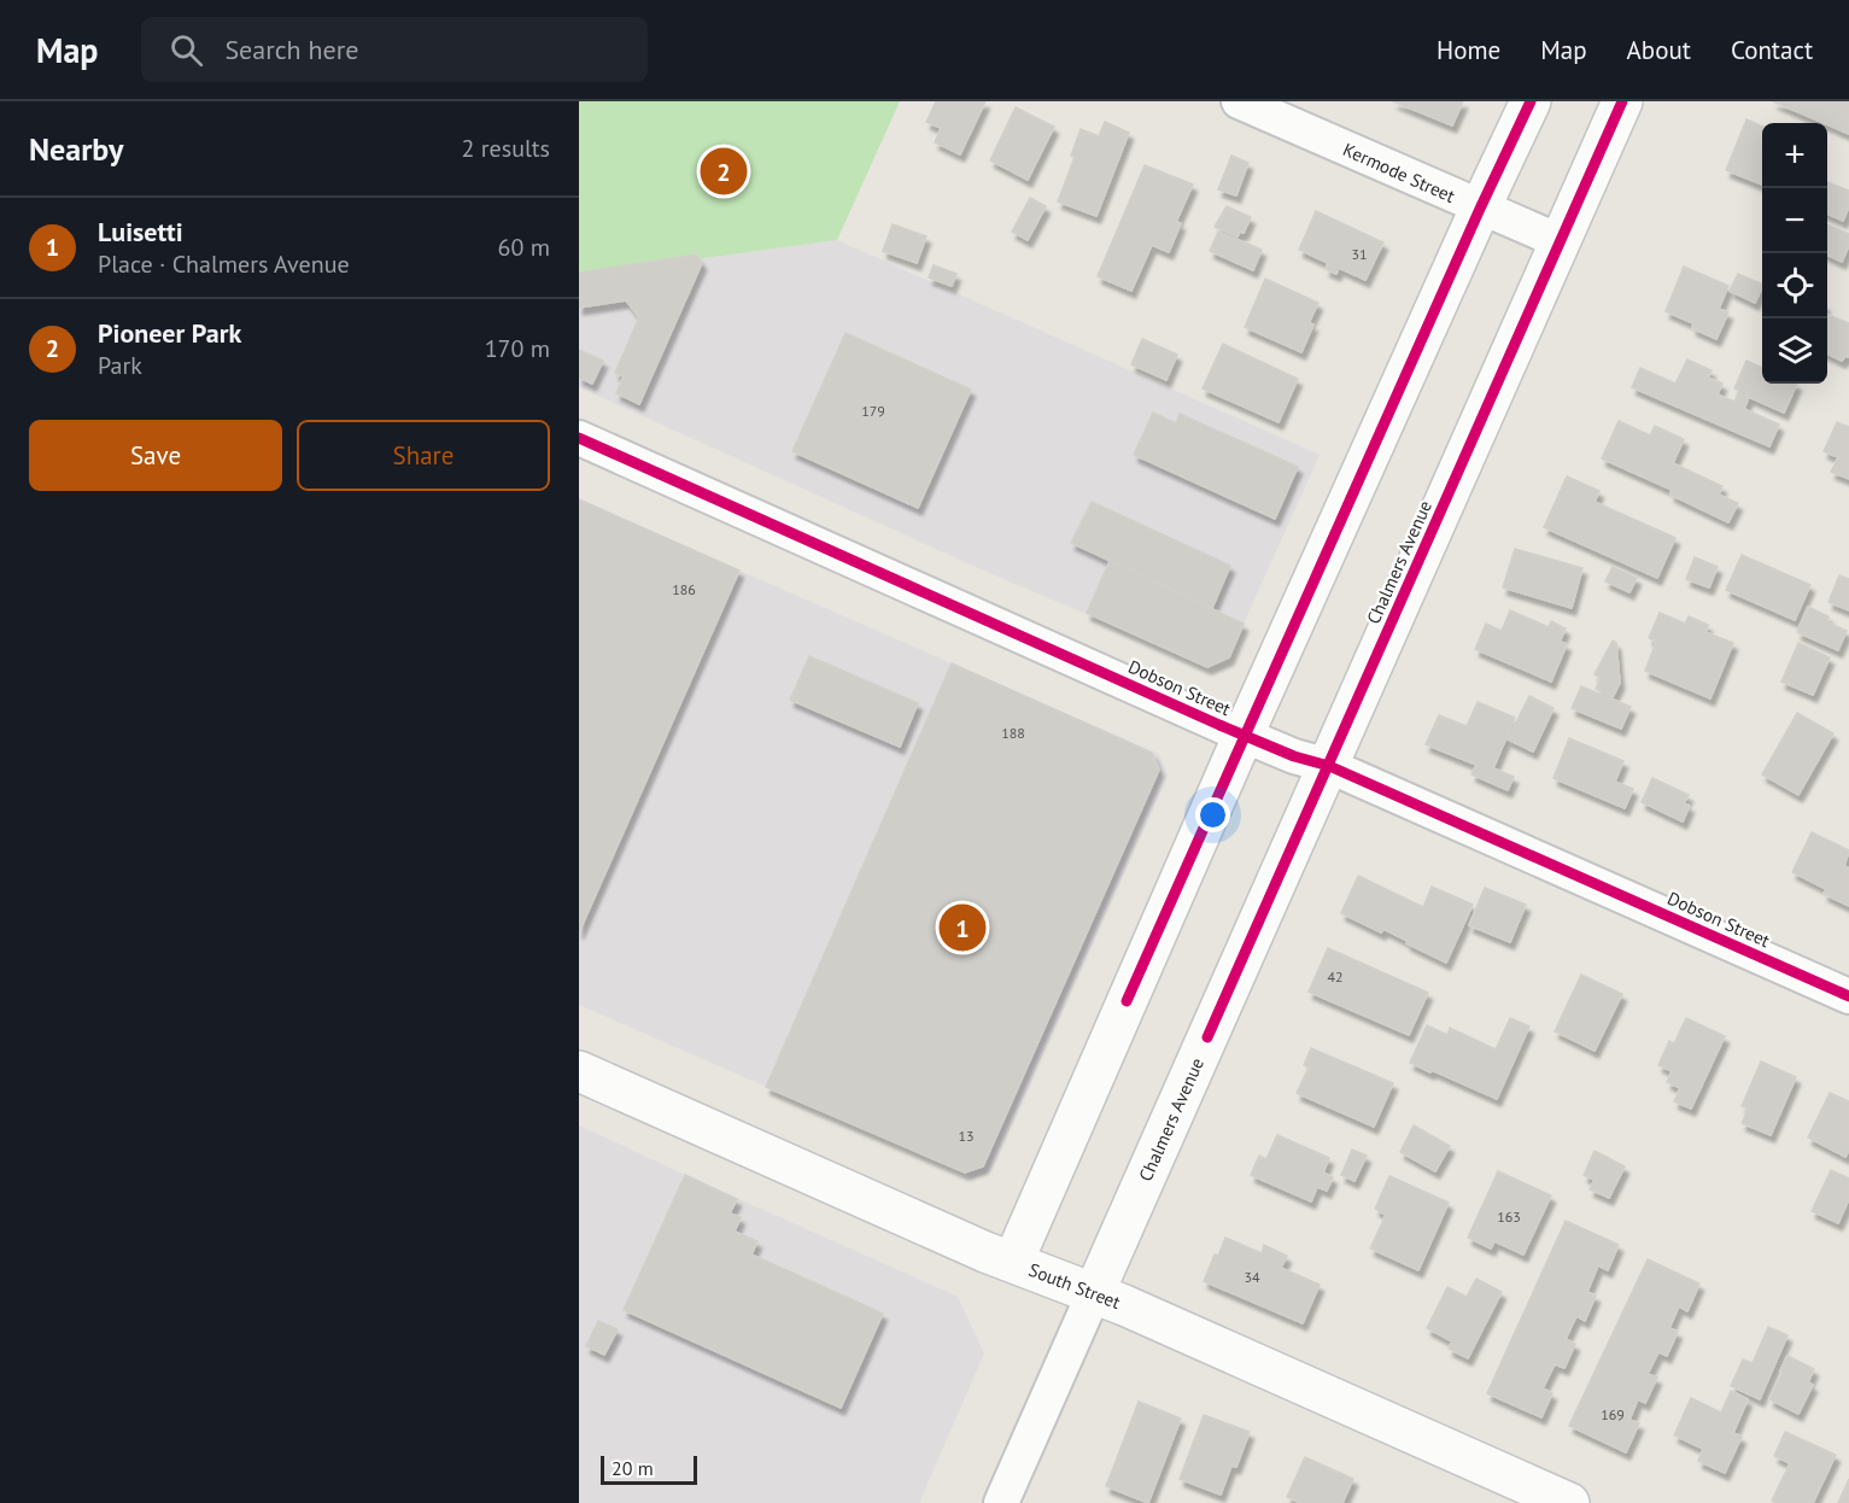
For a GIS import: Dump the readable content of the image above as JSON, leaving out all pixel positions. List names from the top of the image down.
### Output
{
  "streets": {
    "street": [
      "Kermode Street",
      "Chalmers Avenue",
      "Dobson Street",
      "South Street"
    ]
  },
  "crossings": [
    ["Kermode Street", "Chalmers Avenue"],
    ["Chalmers Avenue", "Dobson Street"],
    ["Chalmers Avenue", "South Street"]
  ],
  "house_numbers": [
    "31",
    "179",
    "186",
    "188",
    "42",
    "13",
    "163",
    "34",
    "169"
  ],
  "scale_bar": "20 m",
  "page": {
    "header": "Map",
    "search": "Search here",
    "nav": [
      "Home",
      "Map",
      "About",
      "Contact"
    ],
    "heading": ["Nearby", "2 results"],
    "map_buttons": ["+", "−"],
    "pins": ["2", "1"],
    "list": [
      {
        "mark": "1",
        "name": "Luisetti",
        "note": "Place · Chalmers Avenue",
        "value": "60 m"
      },
      {
        "mark": "2",
        "name": "Pioneer Park",
        "note": "Park",
        "value": "170 m"
      }
    ],
    "buttons": ["Save", "Share"],
    "scale": "20 m"
  }
}
